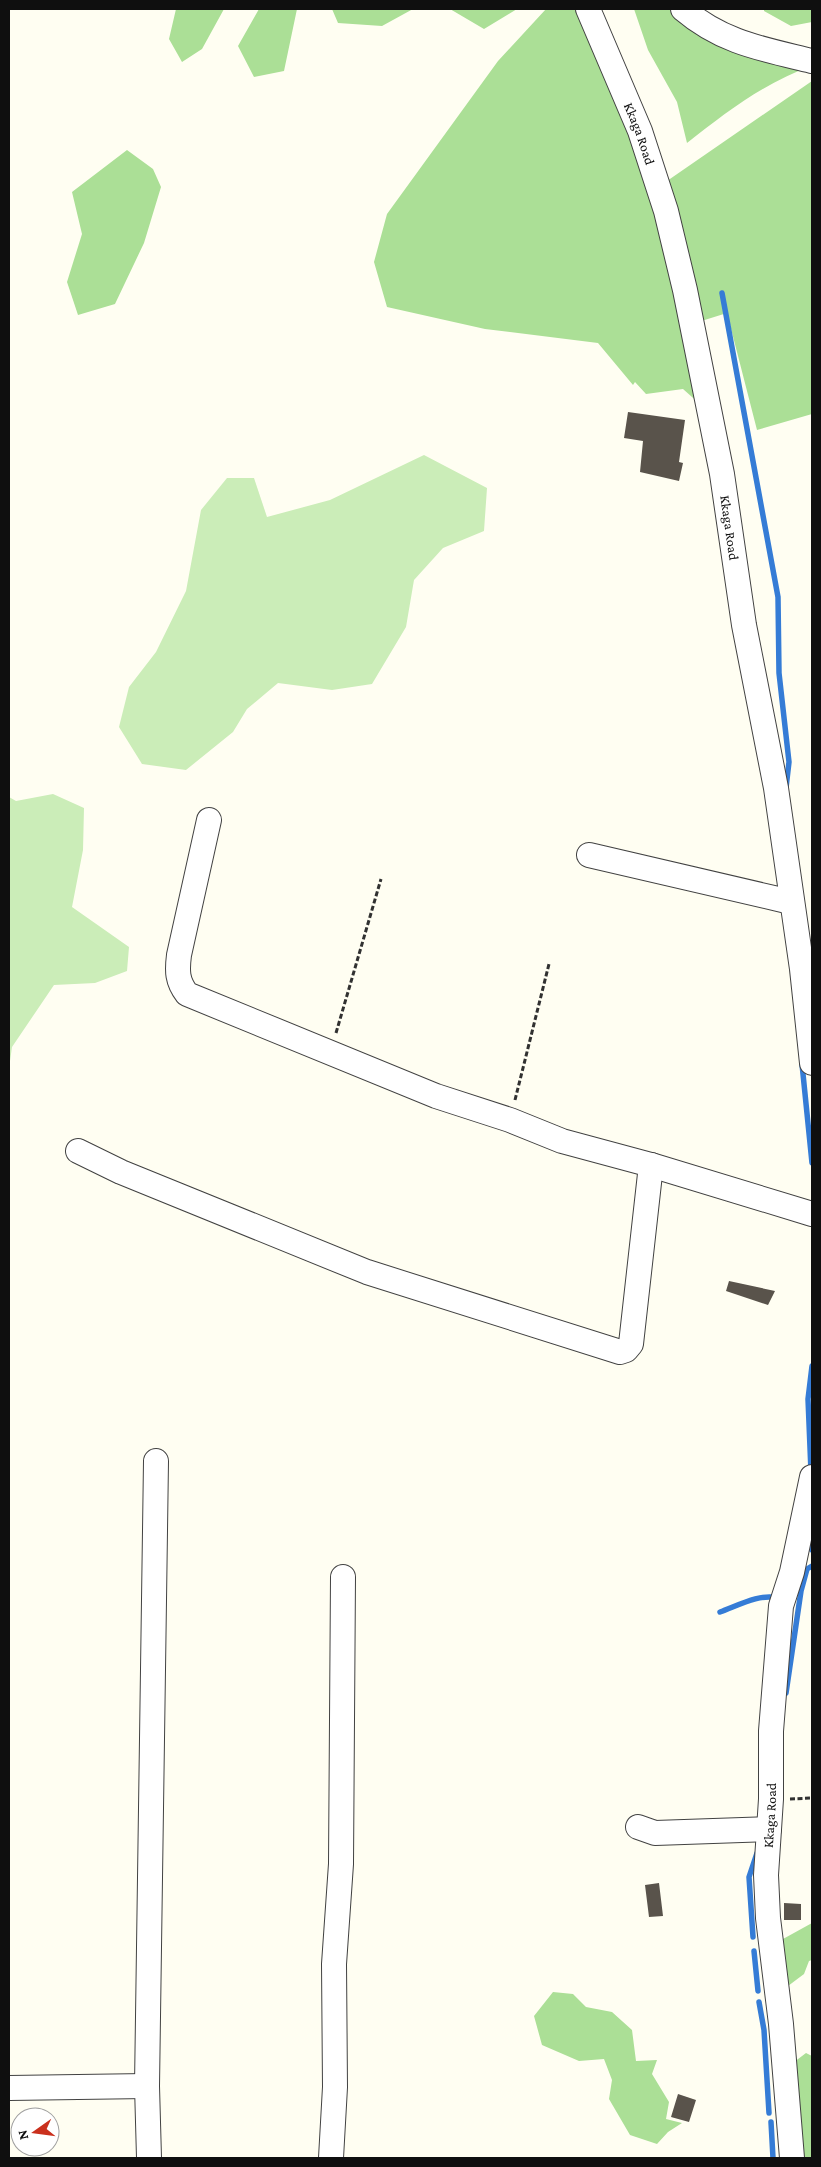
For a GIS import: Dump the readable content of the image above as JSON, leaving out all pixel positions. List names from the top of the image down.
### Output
{
  "streets": {
    "street": ["Kkaga Road"]
  },
  "north": "left"
}
